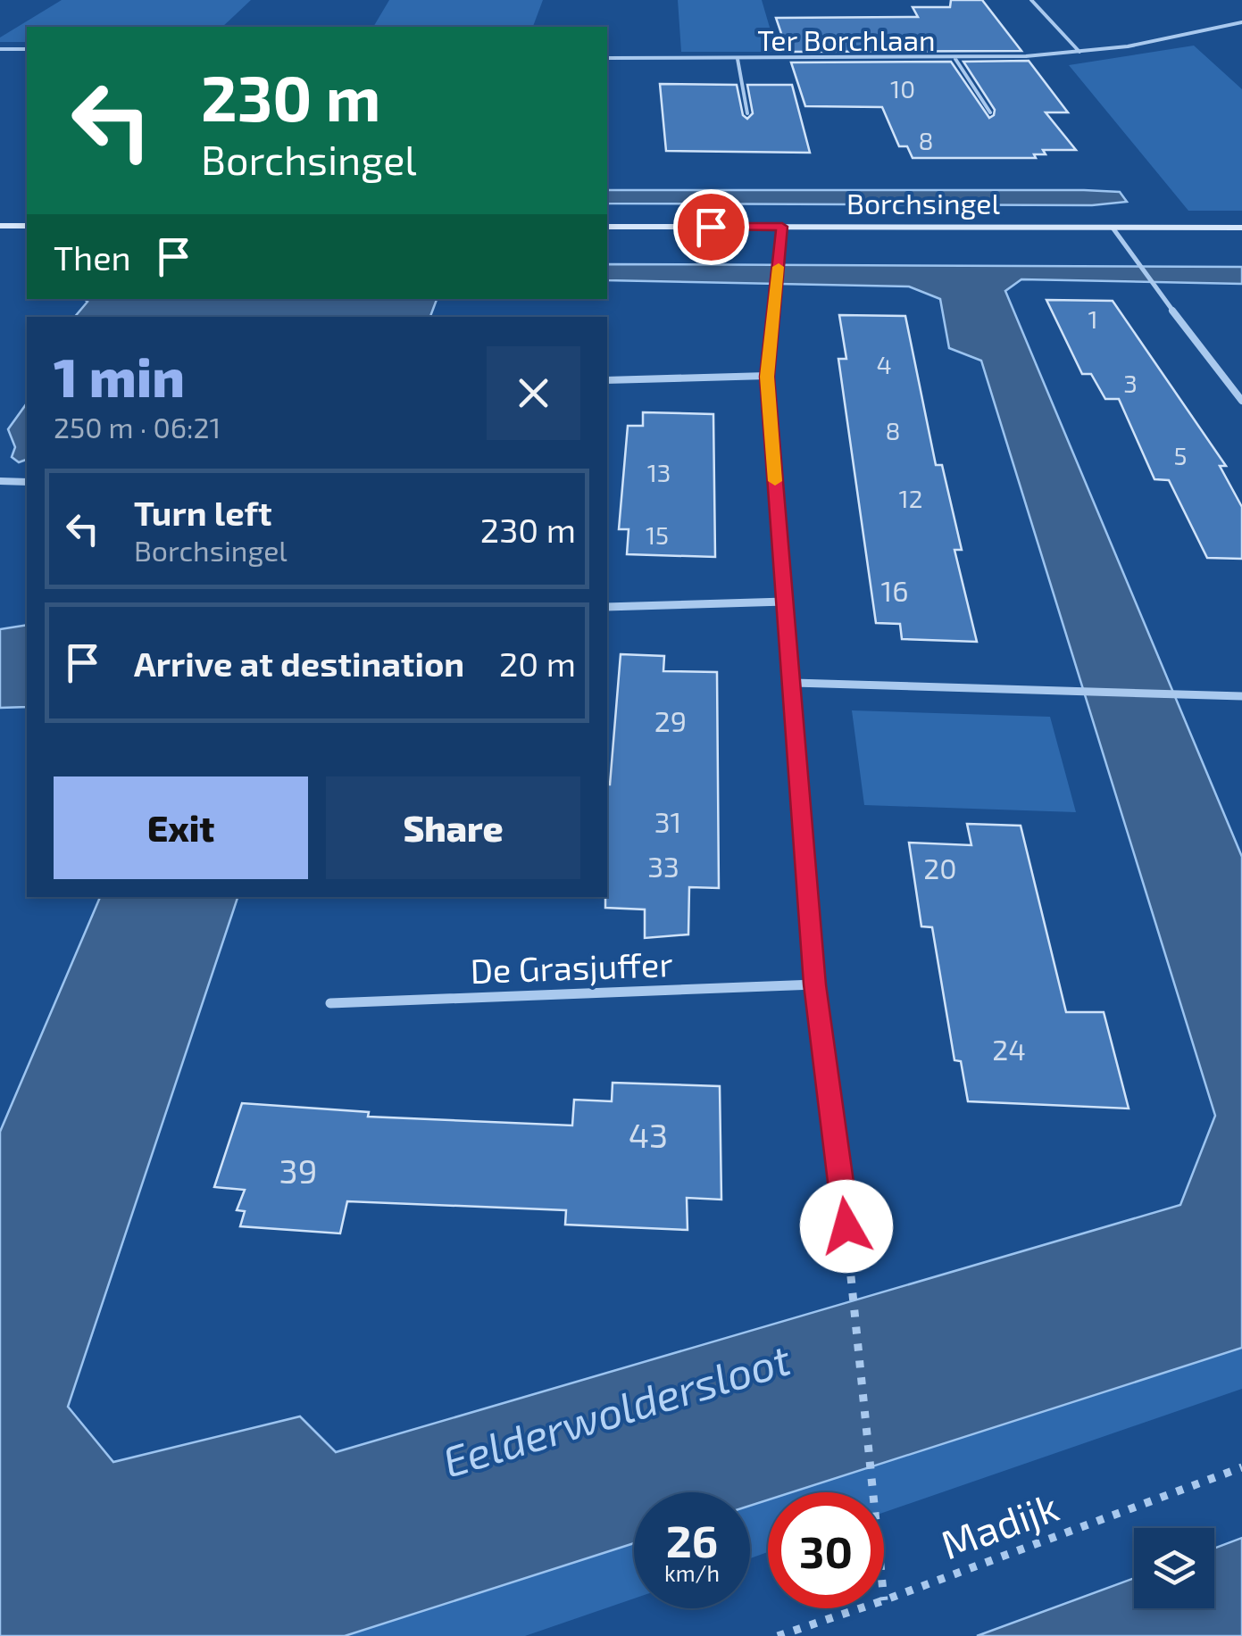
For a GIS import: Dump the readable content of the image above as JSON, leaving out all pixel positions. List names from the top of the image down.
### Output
{
  "streets": {
    "main road": ["Borchsingel"],
    "street": ["Ter Borchlaan", "De Grasjuffer"],
    "path": ["Madijk"]
  },
  "water": ["Eelderwoldersloot"],
  "house_numbers": [
    "10",
    "8",
    "1",
    "4",
    "3",
    "8",
    "5",
    "13",
    "12",
    "15",
    "16",
    "29",
    "31",
    "33",
    "20",
    "24",
    "43",
    "39"
  ],
  "page": {
    "turn": ["230 m", "Borchsingel"],
    "then": "Then",
    "heading": ["1 min", "250 m · 06:21"],
    "list": [
      {
        "name": "Turn left",
        "note": "Borchsingel",
        "value": "230 m"
      },
      {
        "name": "Arrive at destination",
        "value": "20 m"
      }
    ],
    "buttons": ["Exit", "Share"],
    "speed": "26 km/h",
    "limit": "30"
  }
}
